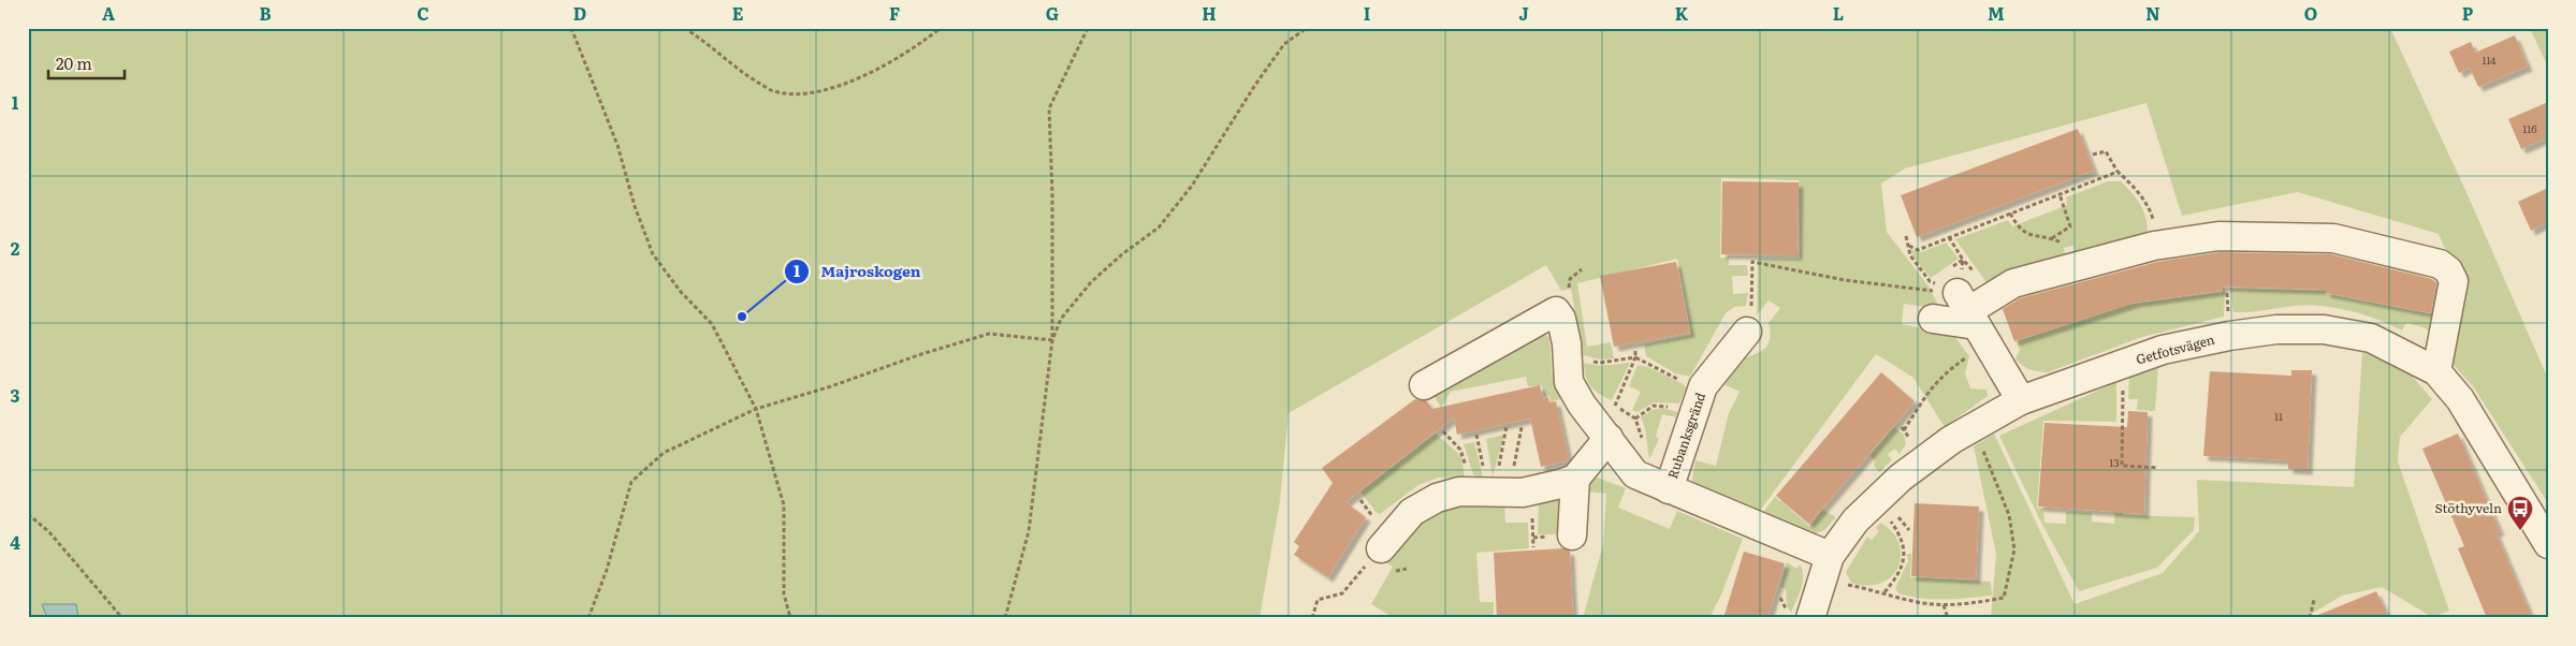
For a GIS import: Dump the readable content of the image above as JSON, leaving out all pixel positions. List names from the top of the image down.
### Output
{
  "streets": {
    "street": ["Getfotsvägen", "Rubanksgränd"]
  },
  "crossings": [
    ["Getfotsvägen", "Rubanksgränd"]
  ],
  "places": {
    "other": ["Majroskogen"],
    "bus stop": ["Stöthyveln"]
  },
  "house_numbers": [
    "114",
    "116",
    "11",
    "13"
  ],
  "scale_bar": "20 m",
  "grid": {
    "columns": [
      "A",
      "B",
      "C",
      "D",
      "E",
      "F",
      "G",
      "H",
      "I",
      "J",
      "K",
      "L",
      "M",
      "N",
      "O",
      "P"
    ],
    "rows": [
      "1",
      "2",
      "3",
      "4"
    ]
  }
}
